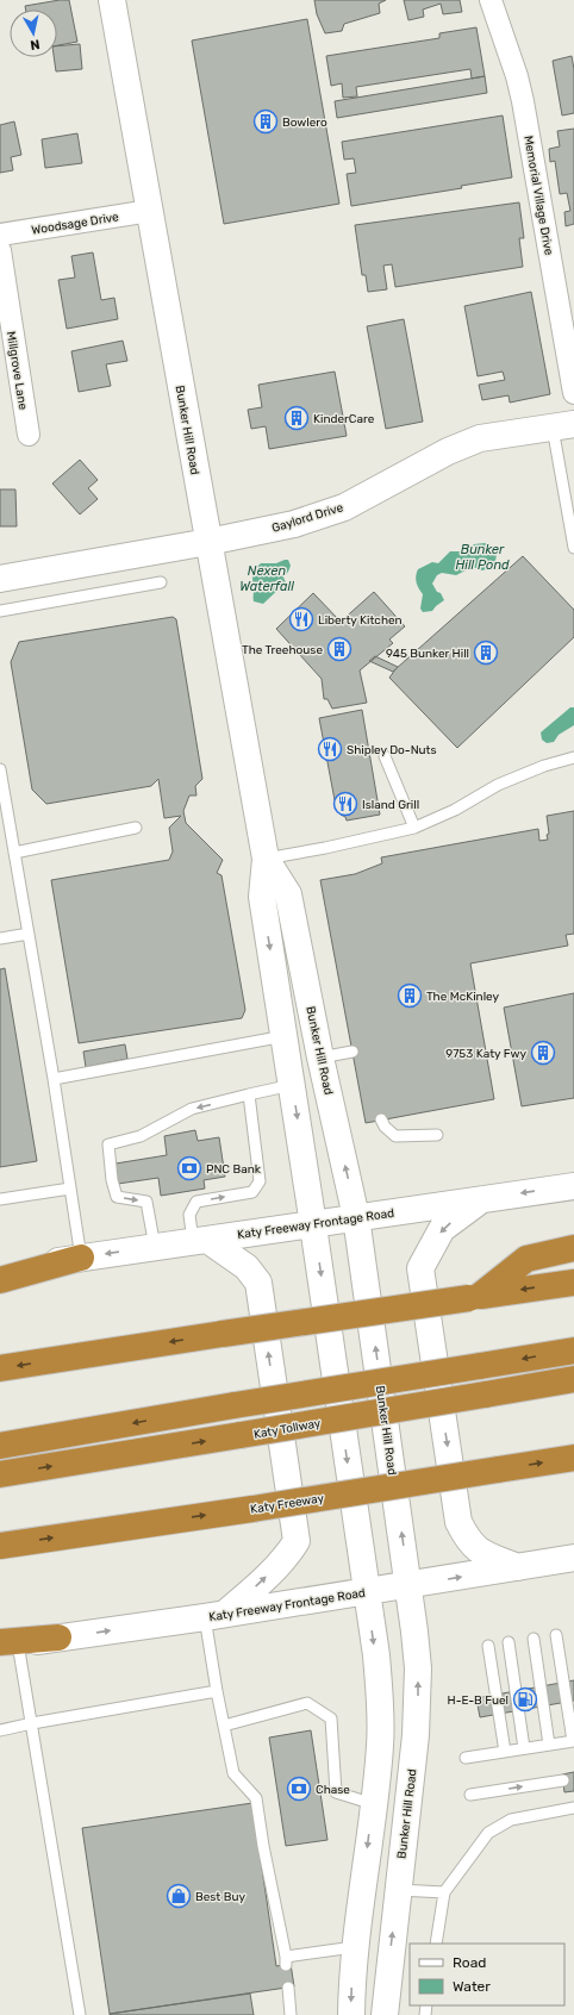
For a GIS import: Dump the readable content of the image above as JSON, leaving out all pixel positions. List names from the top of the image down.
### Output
{
  "streets": {
    "highway": ["Katy Tollway", "Katy Freeway"],
    "street": [
      "Memorial Village Drive",
      "Woodsage Drive",
      "Millgrove Lane",
      "Bunker Hill Road",
      "Gaylord Drive",
      "Katy Freeway Frontage Road"
    ]
  },
  "crossings": [
    ["Woodsage Drive", "Bunker Hill Road"],
    ["Bunker Hill Road", "Gaylord Drive"],
    ["Bunker Hill Road", "Katy Freeway Frontage Road"]
  ],
  "water": ["Bunker Hill Pond", "Nexen Waterfall"],
  "places": {
    "building": [
      "Bowlero",
      "KinderCare",
      "The Treehouse",
      "945 Bunker Hill",
      "The McKinley",
      "9753 Katy Fwy"
    ],
    "restaurant": ["Liberty Kitchen", "Shipley Do-Nuts", "Island Grill"],
    "bank": ["PNC Bank", "Chase"],
    "fuel station": ["H-E-B Fuel"],
    "shop": ["Best Buy"]
  },
  "legend": ["Road", "Water"],
  "north": "bottom"
}
